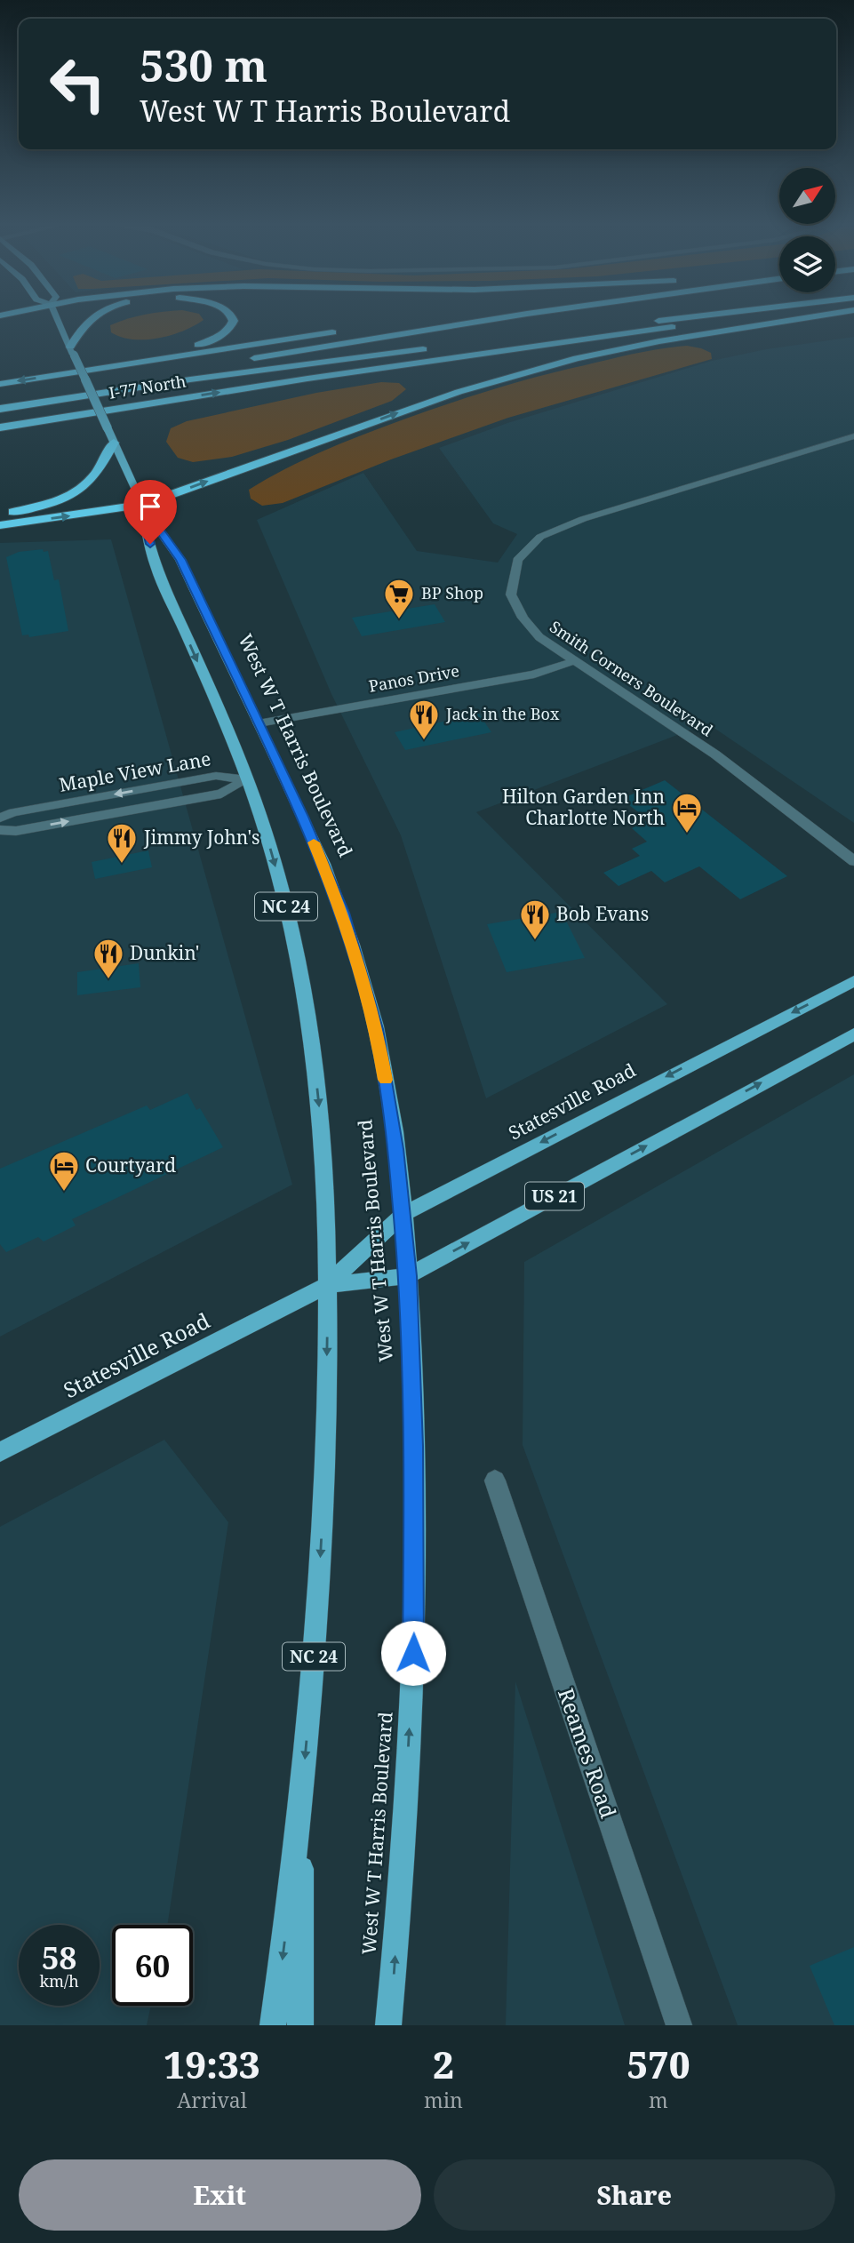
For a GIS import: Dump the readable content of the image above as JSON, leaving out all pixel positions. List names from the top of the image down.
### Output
{
  "streets": {
    "highway": ["I-77 North"],
    "main road": [
      "West W T Harris Boulevard",
      "NC 24",
      "Statesville Road",
      "US 21"
    ],
    "street": [
      "Panos Drive",
      "Smith Corners Boulevard",
      "Maple View Lane",
      "Reames Road"
    ]
  },
  "crossings": [
    ["Panos Drive", "Smith Corners Boulevard"],
    ["Panos Drive", "West W T Harris Boulevard"],
    ["West W T Harris Boulevard", "Maple View Lane"],
    ["West W T Harris Boulevard", "Statesville Road"]
  ],
  "places": {
    "supermarket": ["BP Shop"],
    "restaurant": [
      "Jack in the Box",
      "Jimmy John's",
      "Bob Evans",
      "Dunkin'"
    ],
    "hotel": ["Hilton Garden Inn Charlotte North", "Courtyard"]
  },
  "north": "top right",
  "page": {
    "turn": ["530 m", "West W T Harris Boulevard"],
    "speed": "58 km/h",
    "limit": "60",
    "eta": [
      "19:33",
      "Arrival",
      "2",
      "min",
      "570",
      "m"
    ],
    "buttons": ["Exit", "Share"]
  }
}
